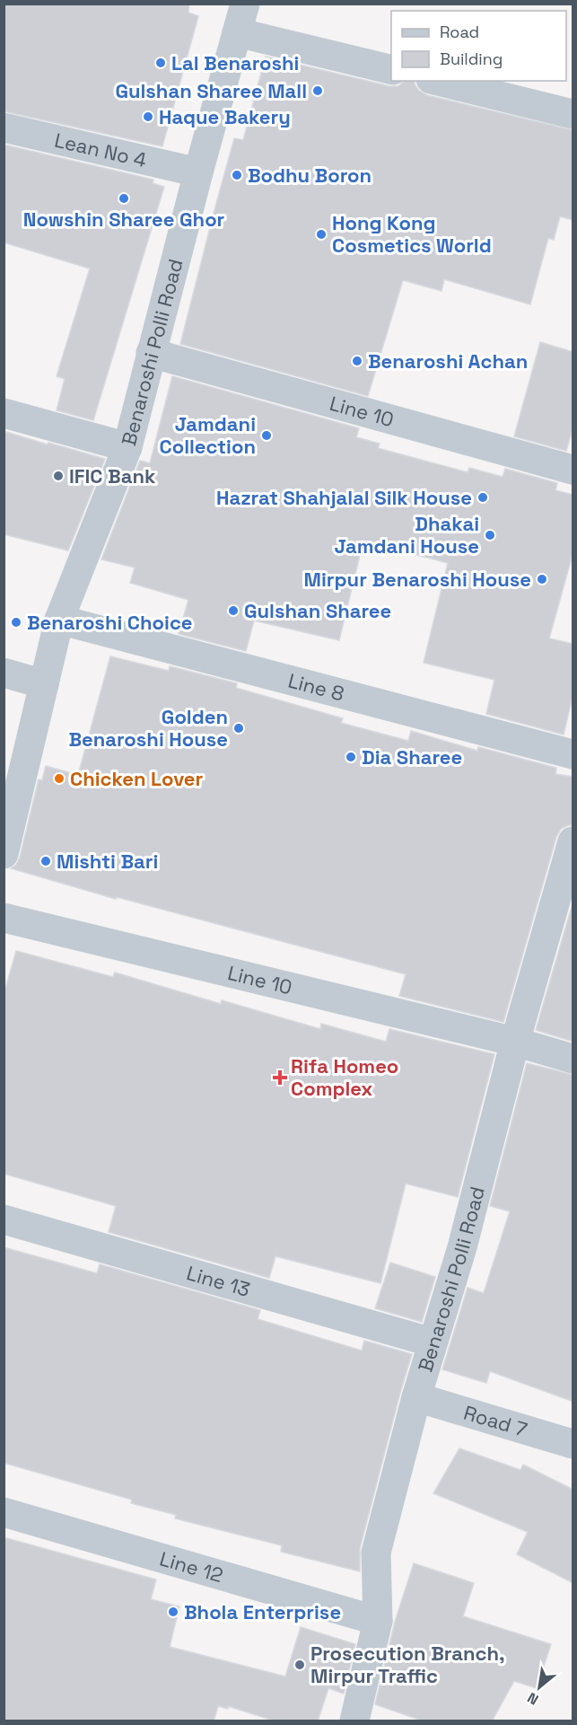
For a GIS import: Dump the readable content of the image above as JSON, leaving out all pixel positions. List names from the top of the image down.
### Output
{
  "streets": {
    "street": [
      "Lean No 4",
      "Benaroshi Polli Road",
      "Line 10",
      "Line 8",
      "Line 13",
      "Road 7",
      "Line 12"
    ]
  },
  "crossings": [
    ["Lean No 4", "Benaroshi Polli Road"],
    ["Benaroshi Polli Road", "Line 10"],
    ["Benaroshi Polli Road", "Line 8"],
    ["Benaroshi Polli Road", "Line 13"],
    ["Benaroshi Polli Road", "Road 7"],
    ["Benaroshi Polli Road", "Line 12"]
  ],
  "places": {
    "other": [
      "Lal Benaroshi",
      "Gulshan Sharee Mall",
      "Haque Bakery",
      "Bodhu Boron",
      "Nowshin Sharee Ghor",
      "Hong Kong Cosmetics World",
      "Benaroshi Achan",
      "Jamdani Collection",
      "IFIC Bank",
      "Hazrat Shahjalal Silk House",
      "Dhakai Jamdani House",
      "Mirpur Benaroshi House",
      "Gulshan Sharee",
      "Benaroshi Choice",
      "Golden Benaroshi House",
      "Dia Sharee",
      "Chicken Lover",
      "Mishti Bari",
      "Bhola Enterprise",
      "Prosecution Branch, Mirpur Traffic"
    ],
    "health": ["Rifa Homeo Complex"]
  },
  "legend": ["Road", "Building"],
  "north": "bottom left"
}
